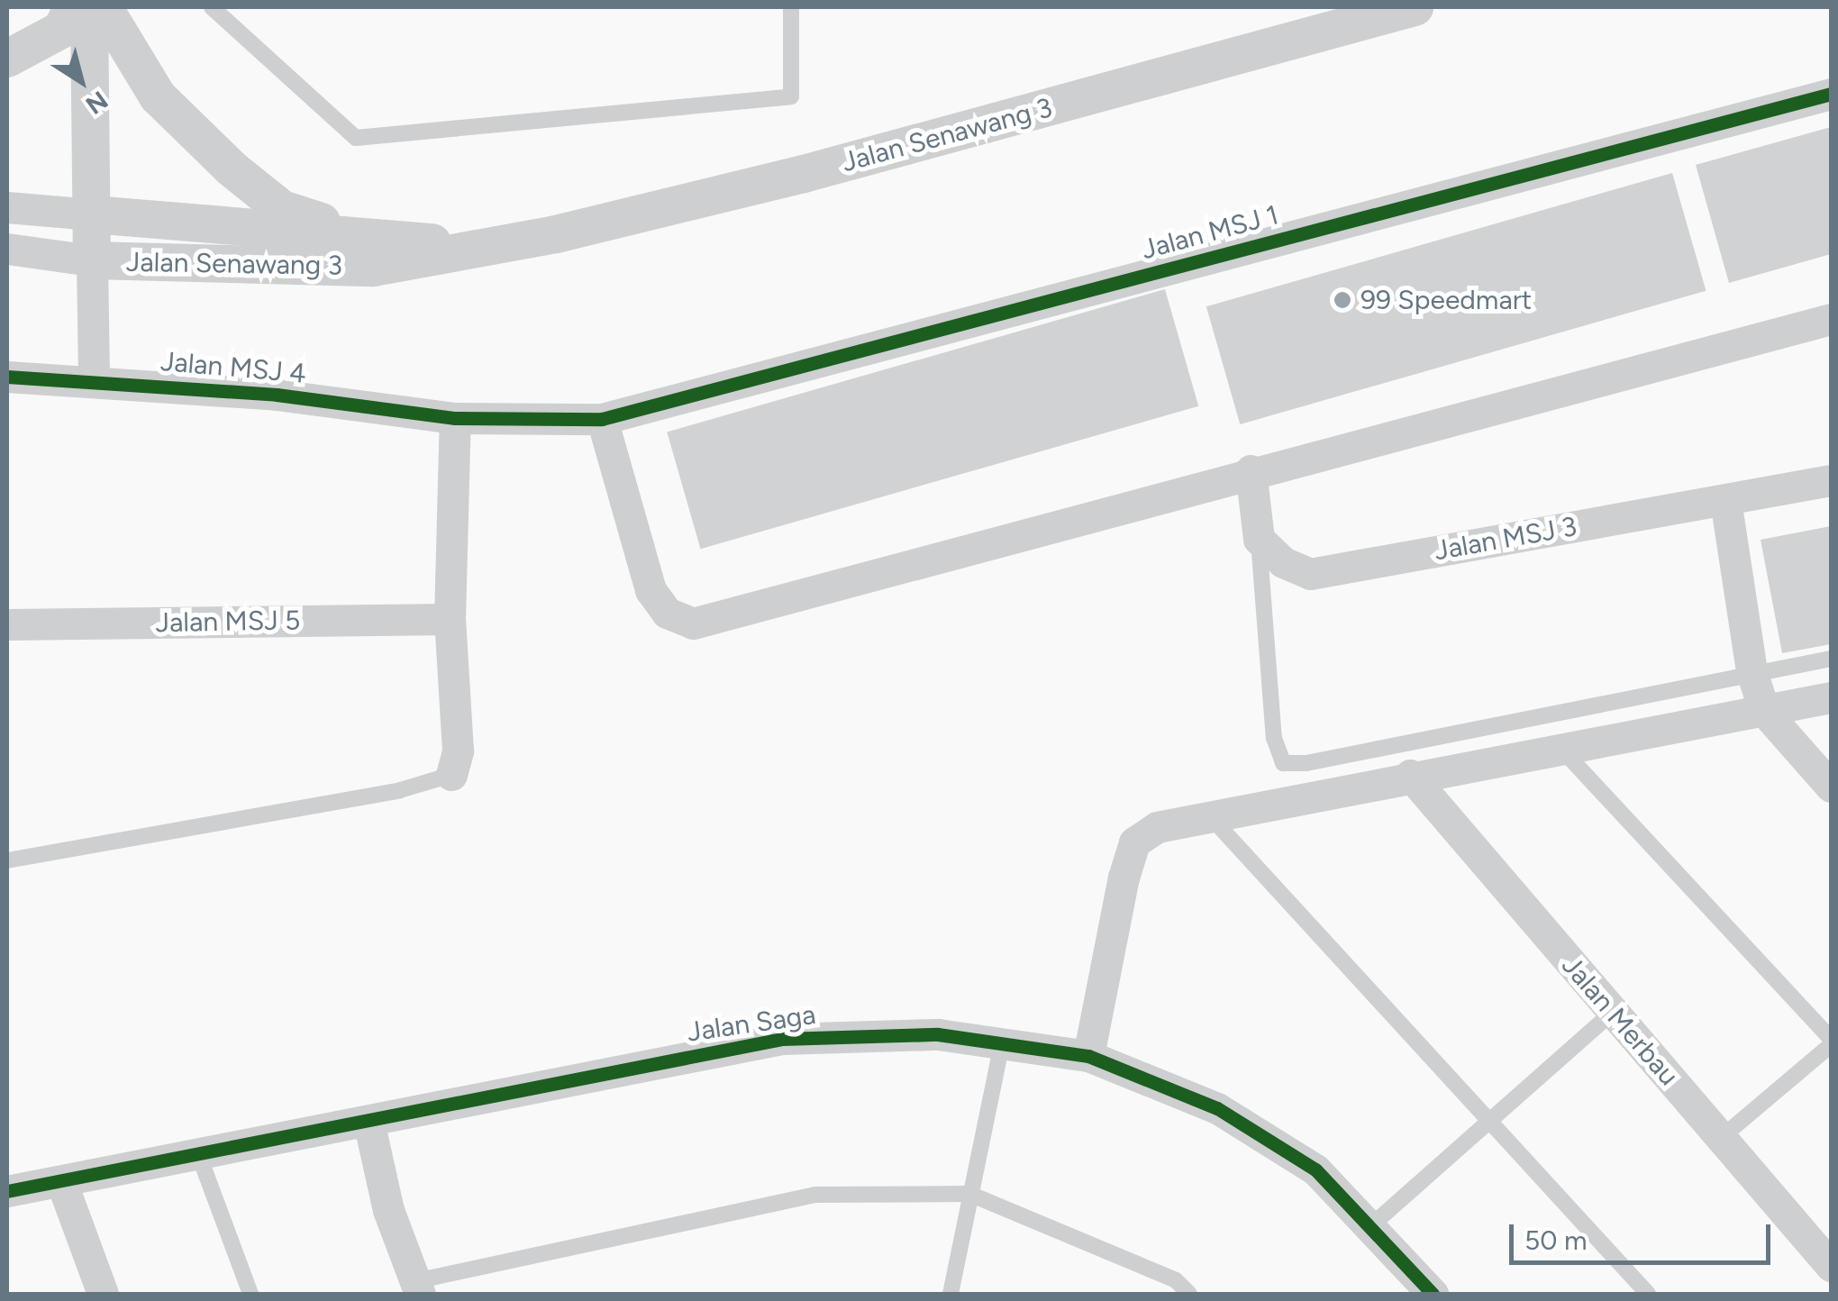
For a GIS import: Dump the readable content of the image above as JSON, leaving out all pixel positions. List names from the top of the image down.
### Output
{
  "streets": {
    "street": [
      "Jalan Senawang 3",
      "Jalan MSJ 1",
      "Jalan MSJ 4",
      "Jalan MSJ 3",
      "Jalan MSJ 5",
      "Jalan Merbau",
      "Jalan Saga"
    ]
  },
  "crossings": [
    ["Jalan MSJ 1", "Jalan MSJ 4"]
  ],
  "places": ["99 Speedmart"],
  "scale_bar": "50 m",
  "north": "bottom right"
}
